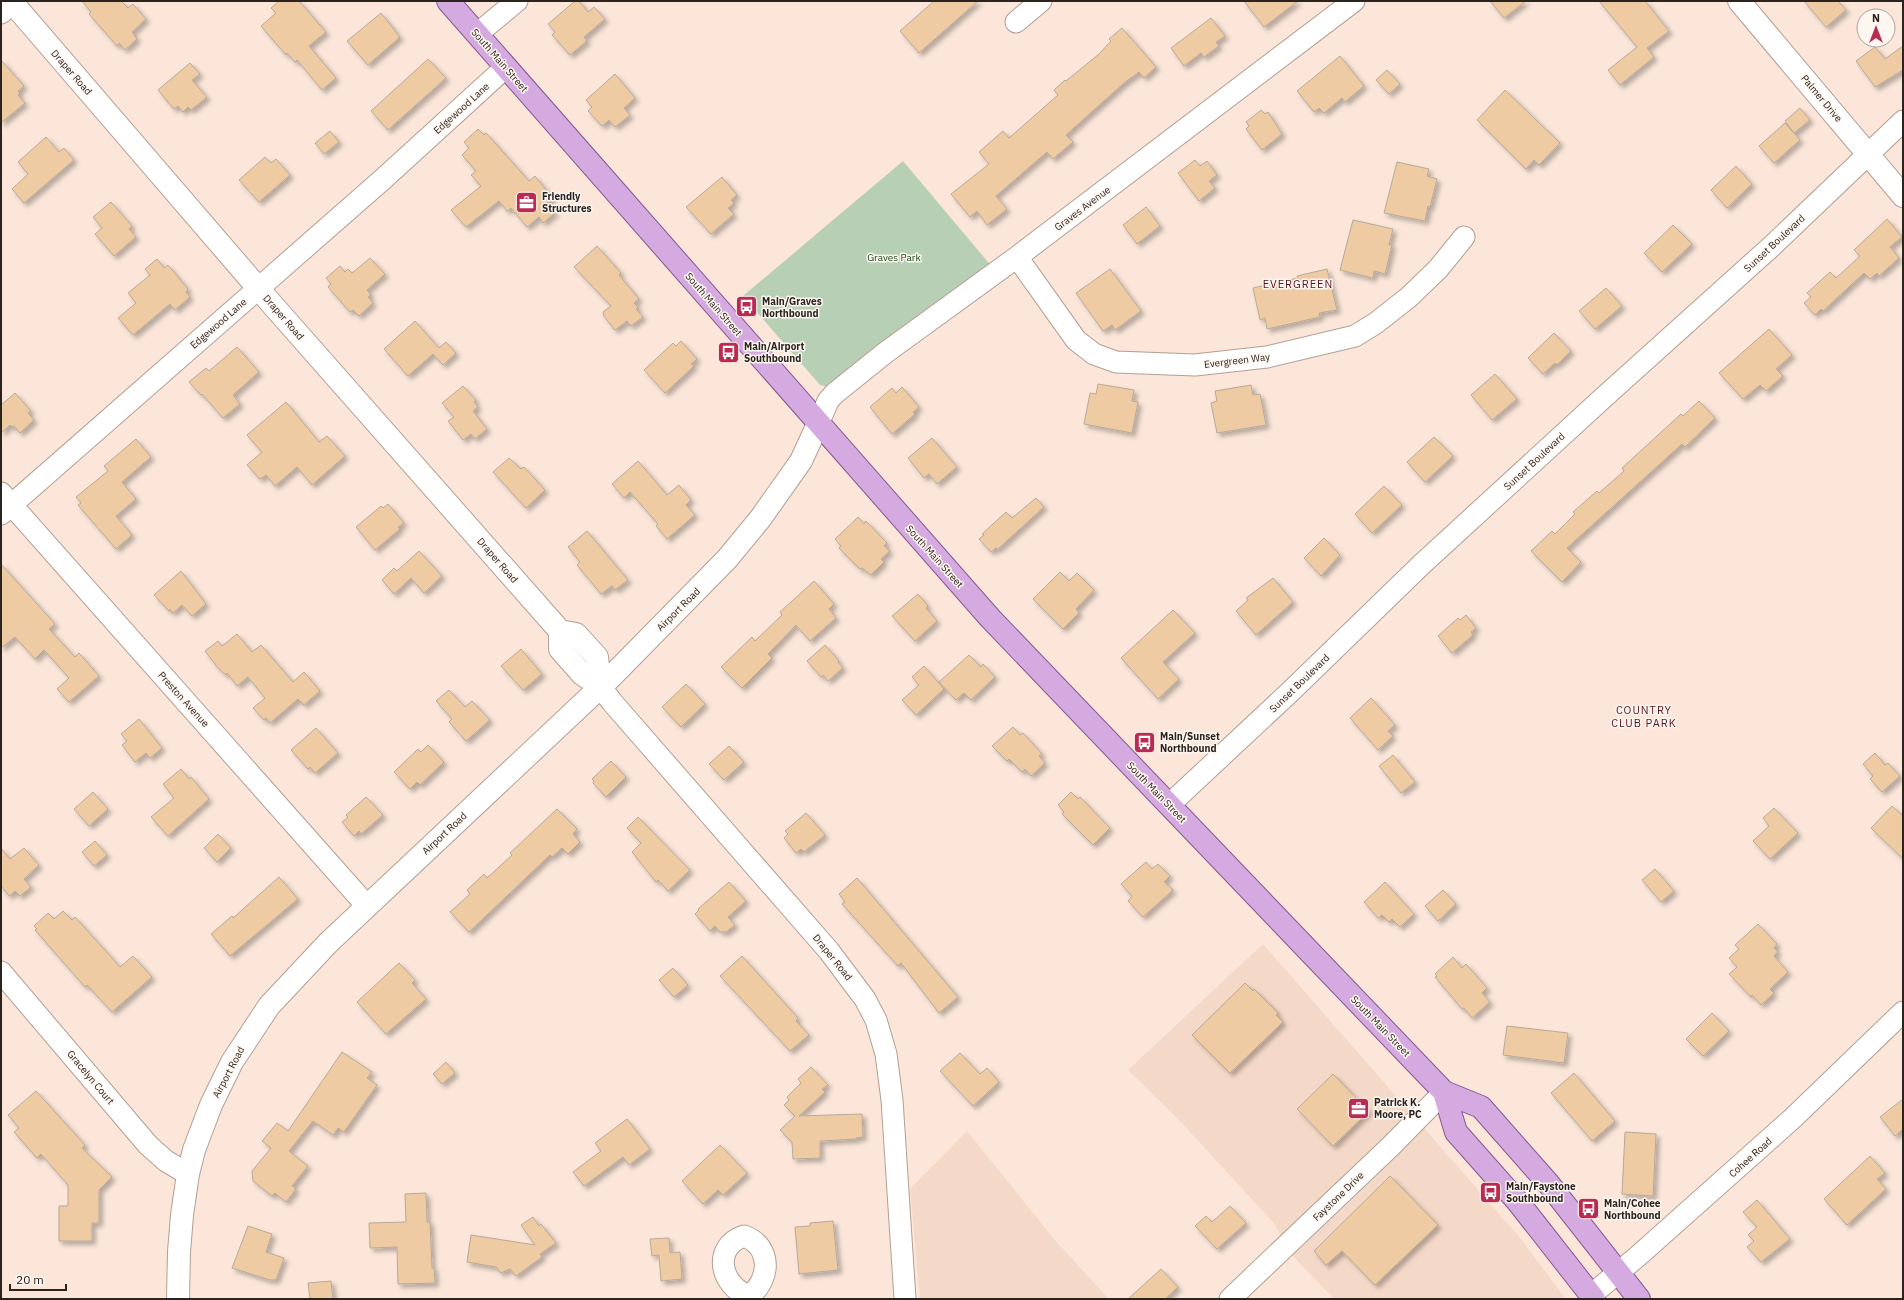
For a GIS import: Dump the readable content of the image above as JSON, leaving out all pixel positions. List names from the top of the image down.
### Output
{
  "streets": {
    "main road": ["South Main Street"],
    "street": [
      "Draper Road",
      "Palmer Drive",
      "Edgewood Lane",
      "Graves Avenue",
      "Sunset Boulevard",
      "Evergreen Way",
      "Airport Road",
      "Preston Avenue",
      "Gracelyn Court",
      "Cohee Road",
      "Faystone Drive"
    ]
  },
  "crossings": [
    ["South Main Street", "Edgewood Lane"],
    ["South Main Street", "Graves Avenue"],
    ["South Main Street", "Sunset Boulevard"],
    ["South Main Street", "Airport Road"],
    ["South Main Street", "Cohee Road"],
    ["South Main Street", "Faystone Drive"],
    ["Draper Road", "Edgewood Lane"],
    ["Draper Road", "Airport Road"],
    ["Palmer Drive", "Sunset Boulevard"],
    ["Edgewood Lane", "Preston Avenue"],
    ["Graves Avenue", "Evergreen Way"],
    ["Graves Avenue", "Airport Road"],
    ["Airport Road", "Preston Avenue"],
    ["Airport Road", "Gracelyn Court"]
  ],
  "districts": ["EVERGREEN", "COUNTRY CLUB PARK"],
  "parks": ["Graves Park"],
  "places": {
    "office": ["Friendly Structures", "Patrick K. Moore, PC"],
    "bus stop": [
      "Main/Graves Northbound",
      "Main/Airport Southbound",
      "Main/Sunset Northbound",
      "Main/Faystone Southbound",
      "Main/Cohee Northbound"
    ]
  },
  "scale_bar": "20 m",
  "north": "top"
}
